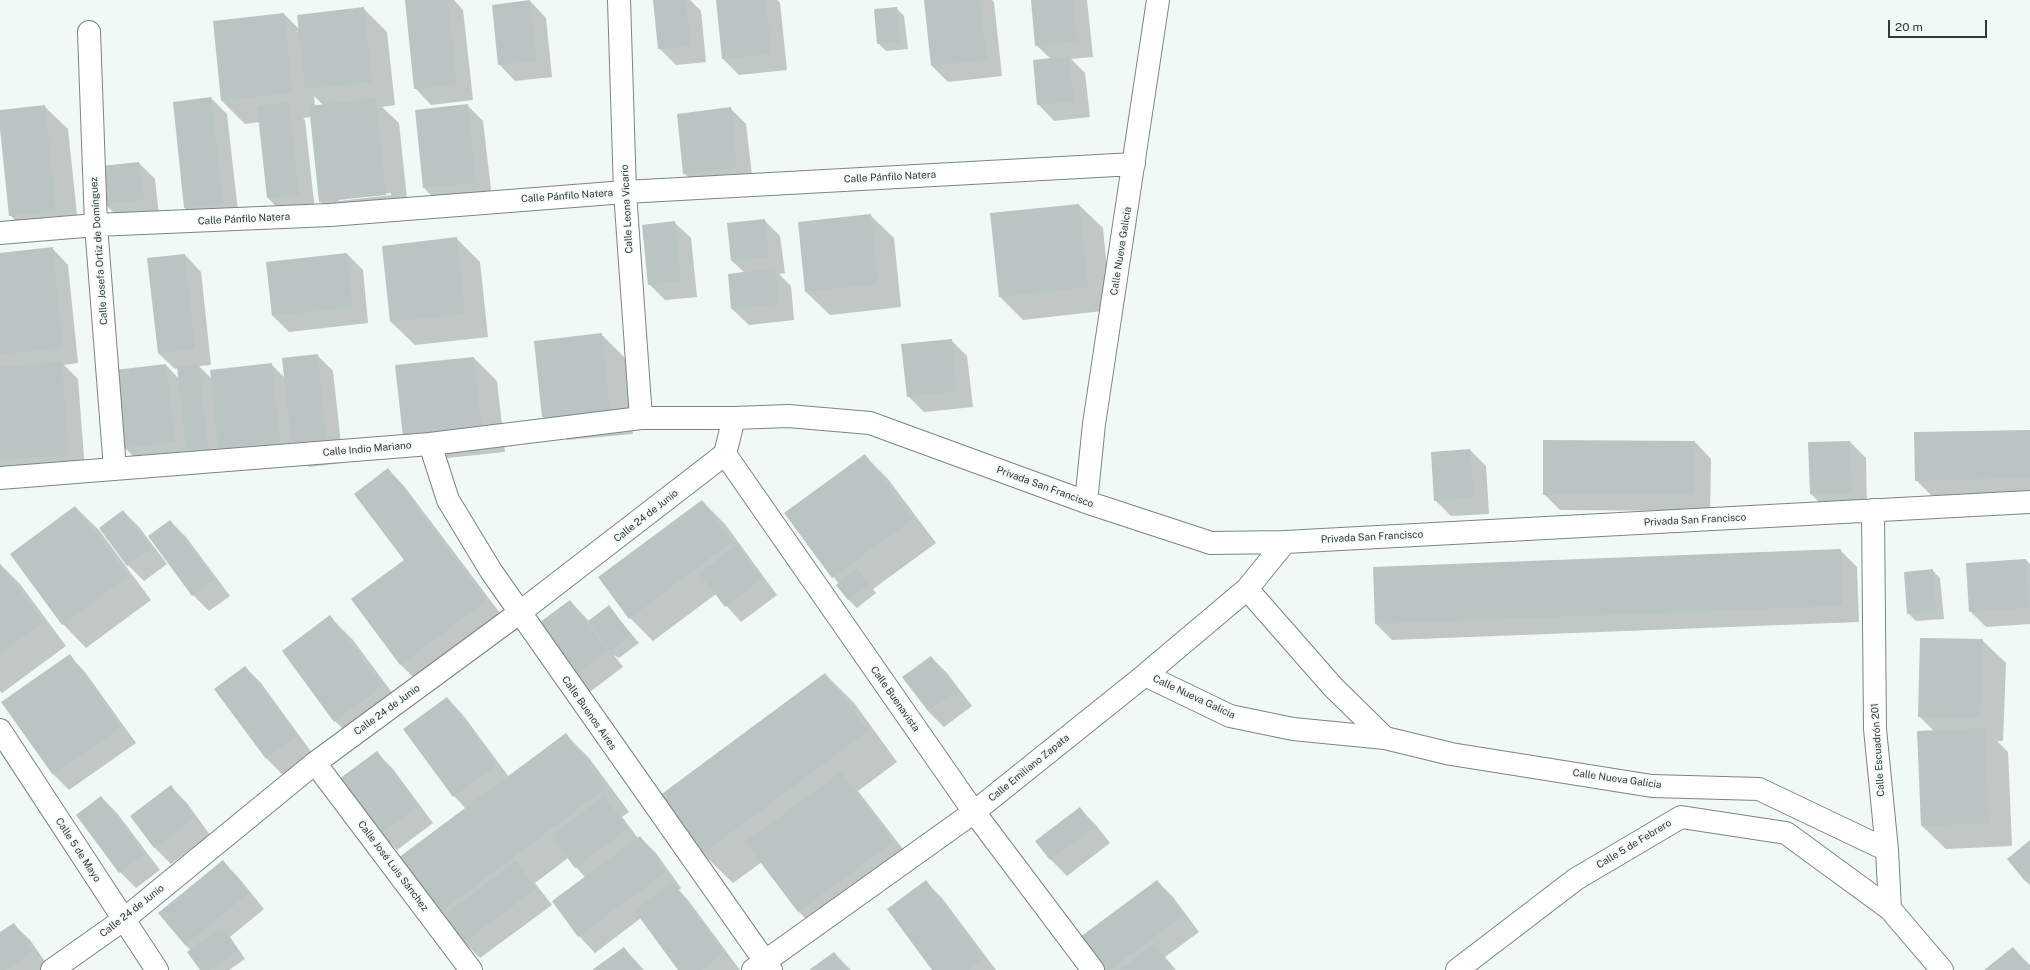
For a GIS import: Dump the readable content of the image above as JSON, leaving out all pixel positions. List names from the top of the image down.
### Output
{
  "streets": {
    "street": [
      "Calle Pánfilo Natera",
      "Calle Leona Vicario",
      "Calle Josefa Ortiz de Domínguez",
      "Calle Nueva Galicia",
      "Calle Indio Mariano",
      "Privada San Francisco",
      "Calle 24 de Junio",
      "Calle Buenavista",
      "Calle Buenos Aires",
      "Calle Escuadrón 201",
      "Calle Emiliano Zapata",
      "Calle 5 de Febrero",
      "Calle 5 de Mayo",
      "Calle José Luis Sánchez"
    ]
  },
  "crossings": [
    ["Calle Pánfilo Natera", "Calle Leona Vicario"],
    ["Calle Pánfilo Natera", "Calle Josefa Ortiz de Domínguez"],
    ["Calle Pánfilo Natera", "Calle Nueva Galicia"],
    ["Calle Leona Vicario", "Calle Indio Mariano"],
    ["Calle Josefa Ortiz de Domínguez", "Calle Indio Mariano"],
    ["Calle Nueva Galicia", "Privada San Francisco"],
    ["Calle Nueva Galicia", "Calle Escuadrón 201"],
    ["Calle Nueva Galicia", "Calle Emiliano Zapata"],
    ["Calle Indio Mariano", "Privada San Francisco"],
    ["Calle Indio Mariano", "Calle Buenos Aires"],
    ["Privada San Francisco", "Calle Escuadrón 201"],
    ["Privada San Francisco", "Calle Emiliano Zapata"],
    ["Calle 24 de Junio", "Calle Buenavista"],
    ["Calle 24 de Junio", "Calle Buenos Aires"],
    ["Calle 24 de Junio", "Calle 5 de Mayo"],
    ["Calle 24 de Junio", "Calle José Luis Sánchez"],
    ["Calle Buenavista", "Calle Emiliano Zapata"],
    ["Calle Buenos Aires", "Calle Emiliano Zapata"],
    ["Calle Escuadrón 201", "Calle 5 de Febrero"]
  ],
  "scale_bar": "20 m"
}
